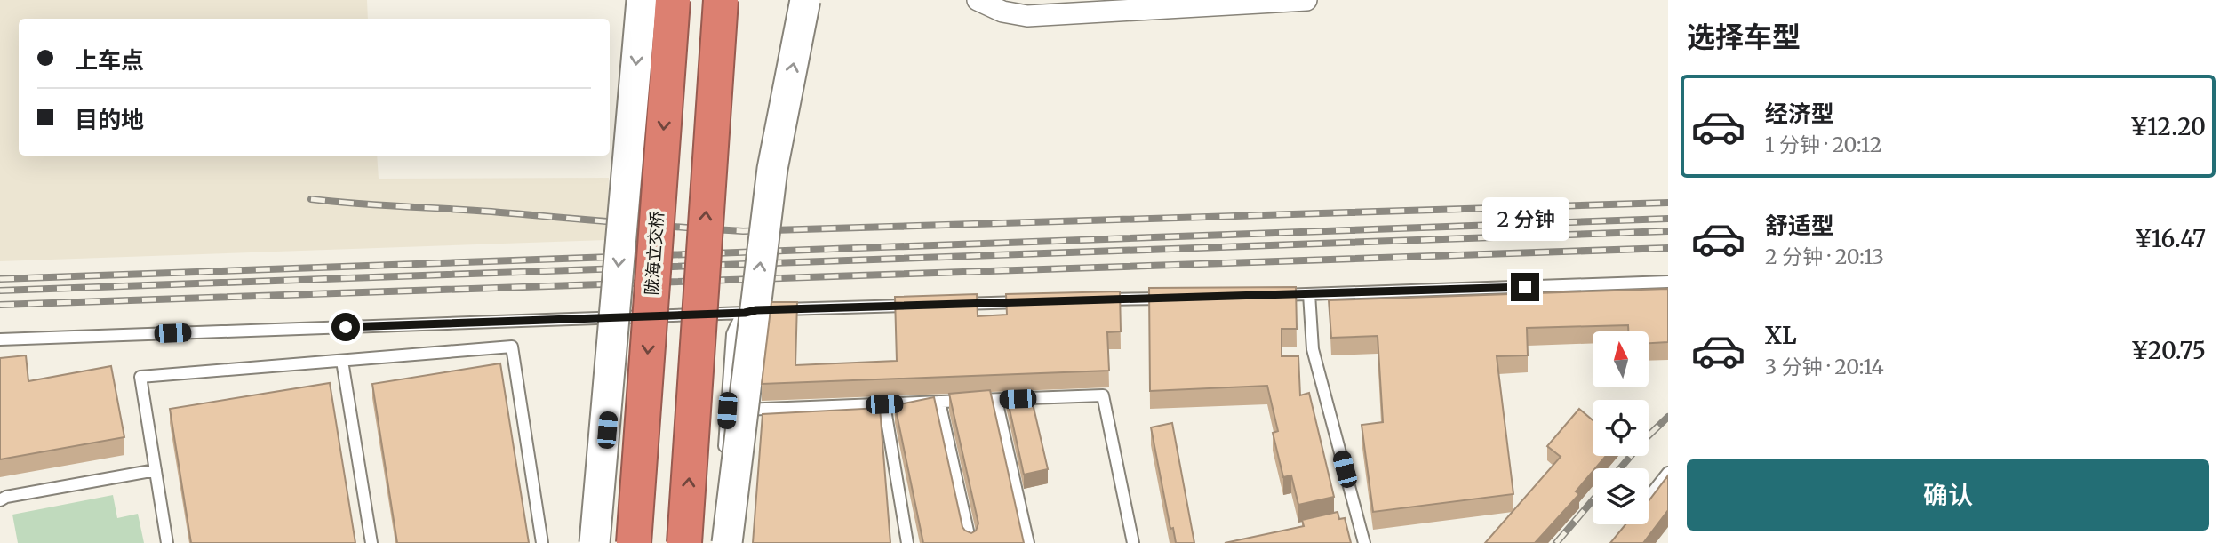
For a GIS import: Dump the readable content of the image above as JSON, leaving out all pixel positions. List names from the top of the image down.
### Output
{
  "streets": {
    "highway": ["陇海立交桥"]
  },
  "north": "top",
  "page": {
    "heading": "选择车型",
    "banner": ["上车点", "目的地"],
    "list": [
      {
        "name": "经济型",
        "note": "1 分钟 · 20:12",
        "value": "¥12.20"
      },
      {
        "name": "舒适型",
        "note": "2 分钟 · 20:13",
        "value": "¥16.47"
      },
      {
        "name": "XL",
        "note": "3 分钟 · 20:14",
        "value": "¥20.75"
      }
    ],
    "bubble": "2 分钟",
    "buttons": "确认"
  }
}
